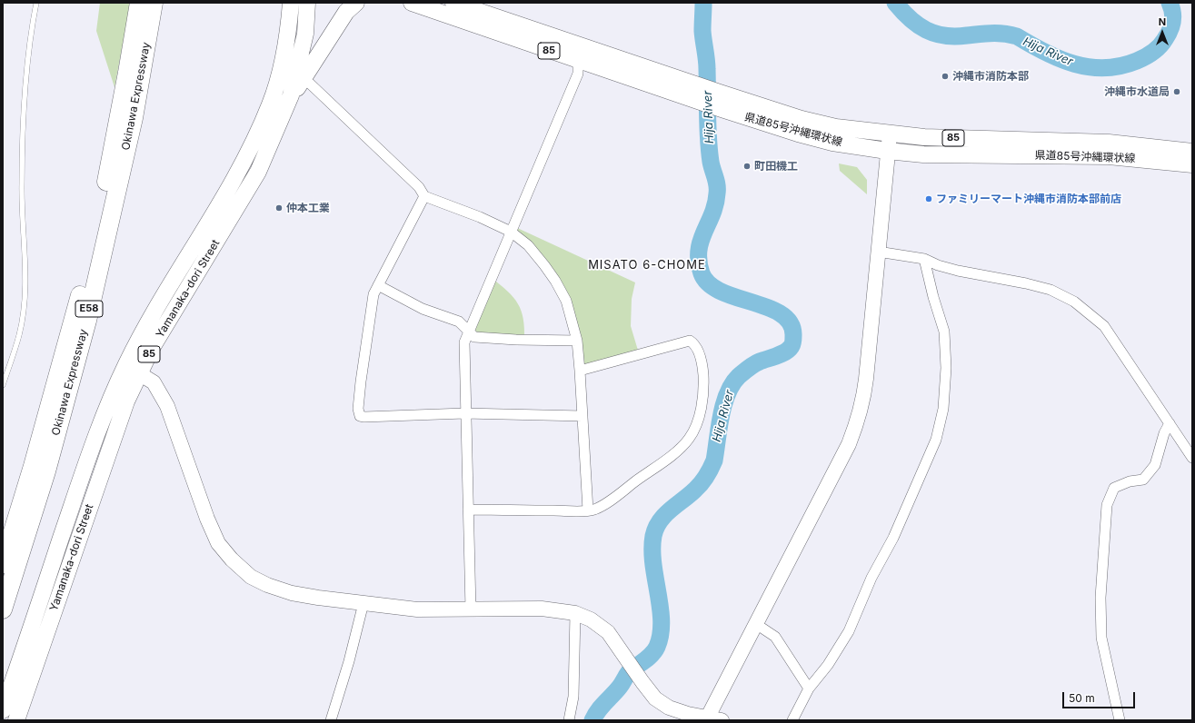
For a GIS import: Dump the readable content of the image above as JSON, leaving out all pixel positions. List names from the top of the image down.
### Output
{
  "streets": {
    "highway": ["Okinawa Expressway", "E58"],
    "main road": ["85", "県道85号沖縄環状線", "Yamanaka-dori Street"]
  },
  "districts": ["MISATO 6-CHOME"],
  "water": ["Hija River"],
  "places": [
    "沖縄市消防本部",
    "沖縄市水道局",
    "町田機工",
    "ファミリーマート沖縄市消防本部前店",
    "仲本工業"
  ],
  "scale_bar": "50 m",
  "north": "top"
}
